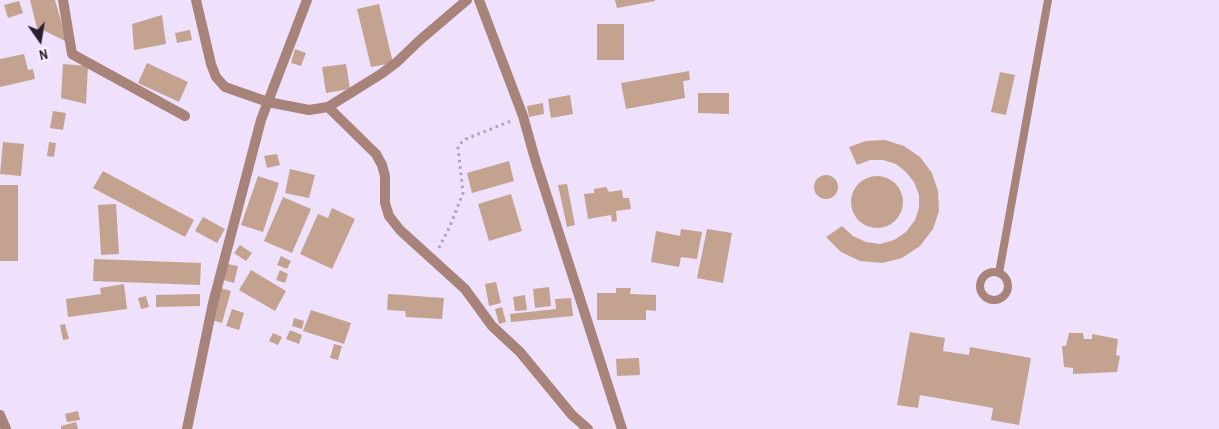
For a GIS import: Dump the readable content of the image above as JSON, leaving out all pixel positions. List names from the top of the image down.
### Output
{
  "north": "bottom"
}
